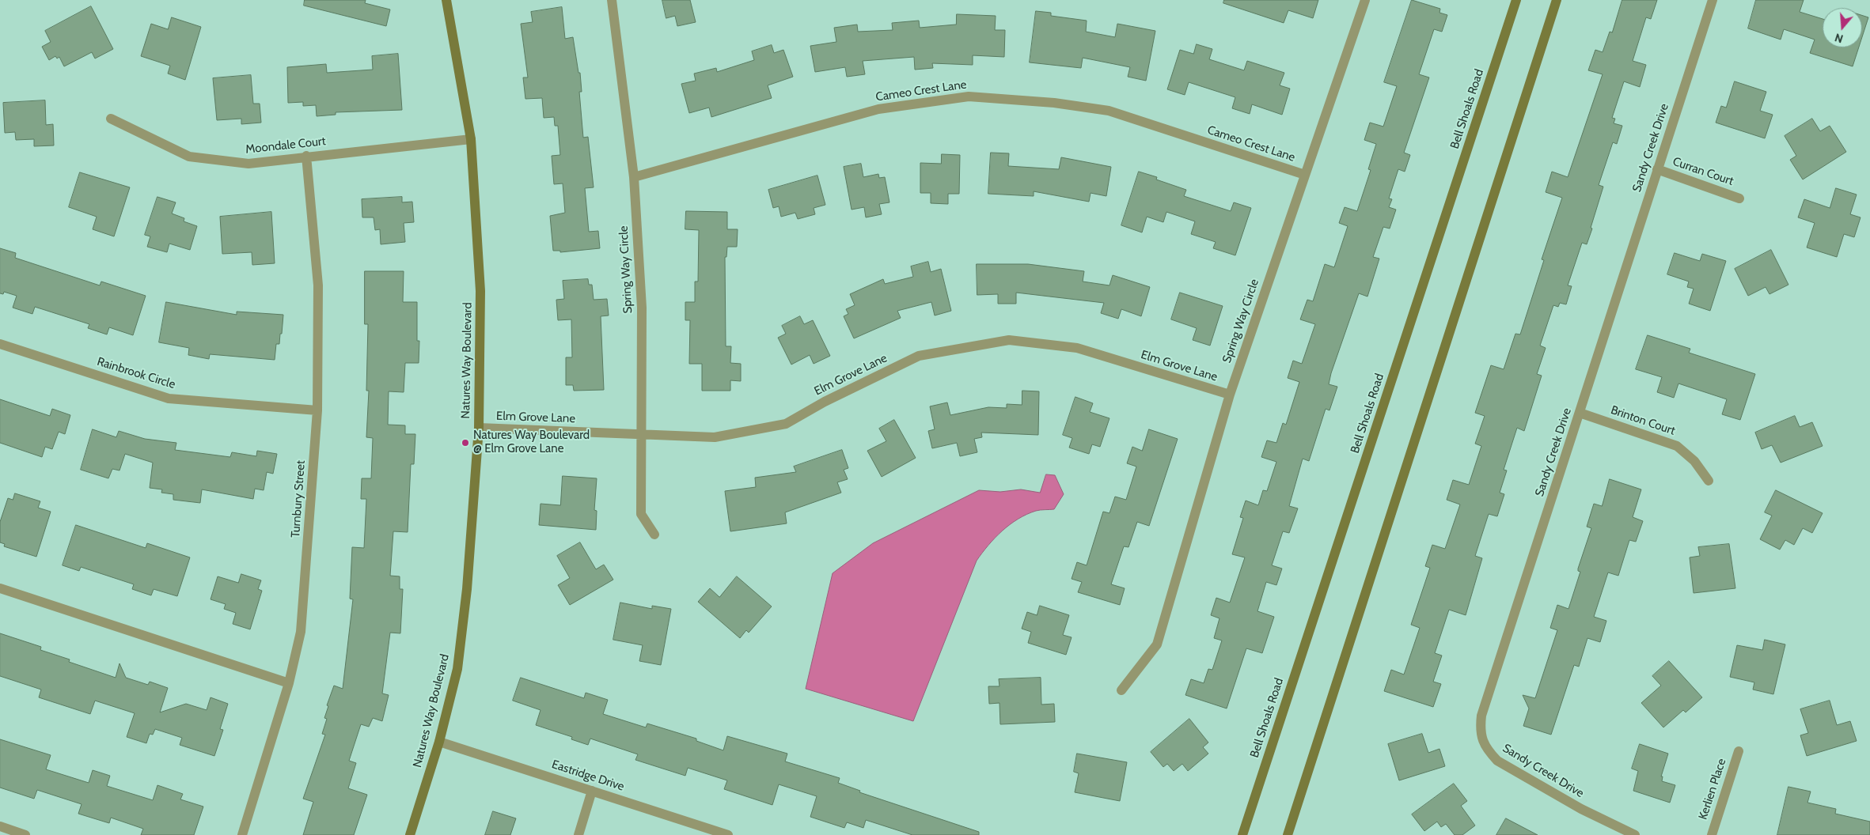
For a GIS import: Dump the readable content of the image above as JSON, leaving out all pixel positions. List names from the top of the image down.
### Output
{
  "streets": {
    "main road": ["Bell Shoals Road", "Natures Way Boulevard"],
    "street": [
      "Cameo Crest Lane",
      "Moondale Court",
      "Sandy Creek Drive",
      "Curran Court",
      "Spring Way Circle",
      "Elm Grove Lane",
      "Rainbrook Circle",
      "Brinton Court",
      "Turnbury Street",
      "Eastridge Drive",
      "Kerlien Place"
    ]
  },
  "crossings": [
    ["Cameo Crest Lane", "Spring Way Circle"],
    ["Moondale Court", "Natures Way Boulevard"],
    ["Moondale Court", "Turnbury Street"],
    ["Sandy Creek Drive", "Curran Court"],
    ["Sandy Creek Drive", "Brinton Court"],
    ["Spring Way Circle", "Elm Grove Lane"],
    ["Natures Way Boulevard", "Elm Grove Lane"],
    ["Natures Way Boulevard", "Eastridge Drive"],
    ["Rainbrook Circle", "Turnbury Street"]
  ],
  "places": ["Natures Way Boulevard @ Elm Grove Lane"],
  "north": "bottom"
}
